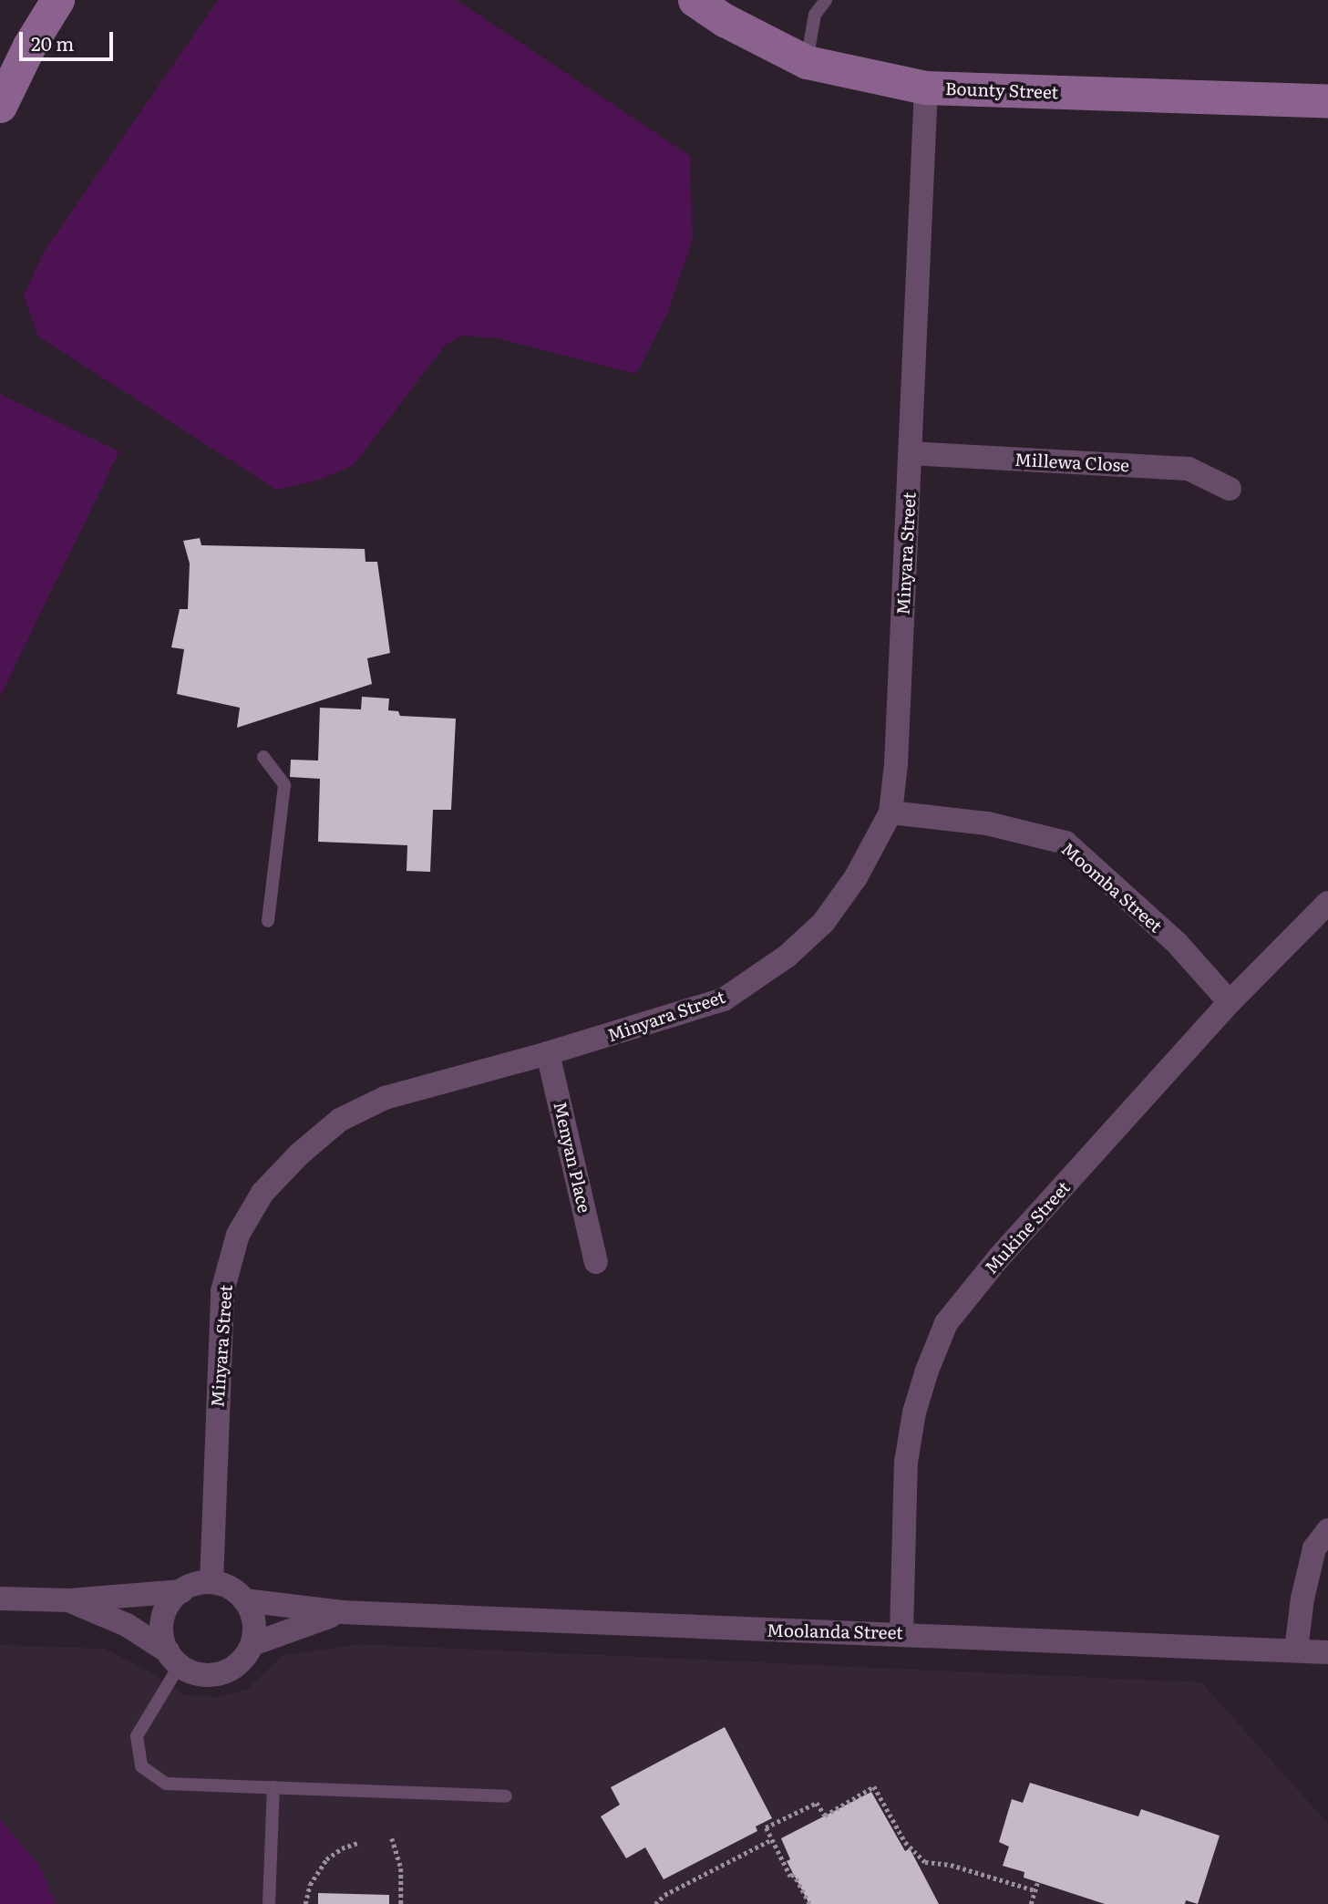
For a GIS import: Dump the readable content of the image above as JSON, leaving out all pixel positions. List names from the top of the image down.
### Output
{
  "streets": {
    "street": [
      "Bounty Street",
      "Millewa Close",
      "Minyara Street",
      "Moomba Street",
      "Menyan Place",
      "Mukine Street",
      "Moolanda Street"
    ]
  },
  "crossings": [
    ["Bounty Street", "Minyara Street"],
    ["Millewa Close", "Minyara Street"],
    ["Minyara Street", "Moomba Street"],
    ["Minyara Street", "Menyan Place"],
    ["Minyara Street", "Moolanda Street"],
    ["Moomba Street", "Mukine Street"],
    ["Mukine Street", "Moolanda Street"]
  ],
  "scale_bar": "20 m"
}
